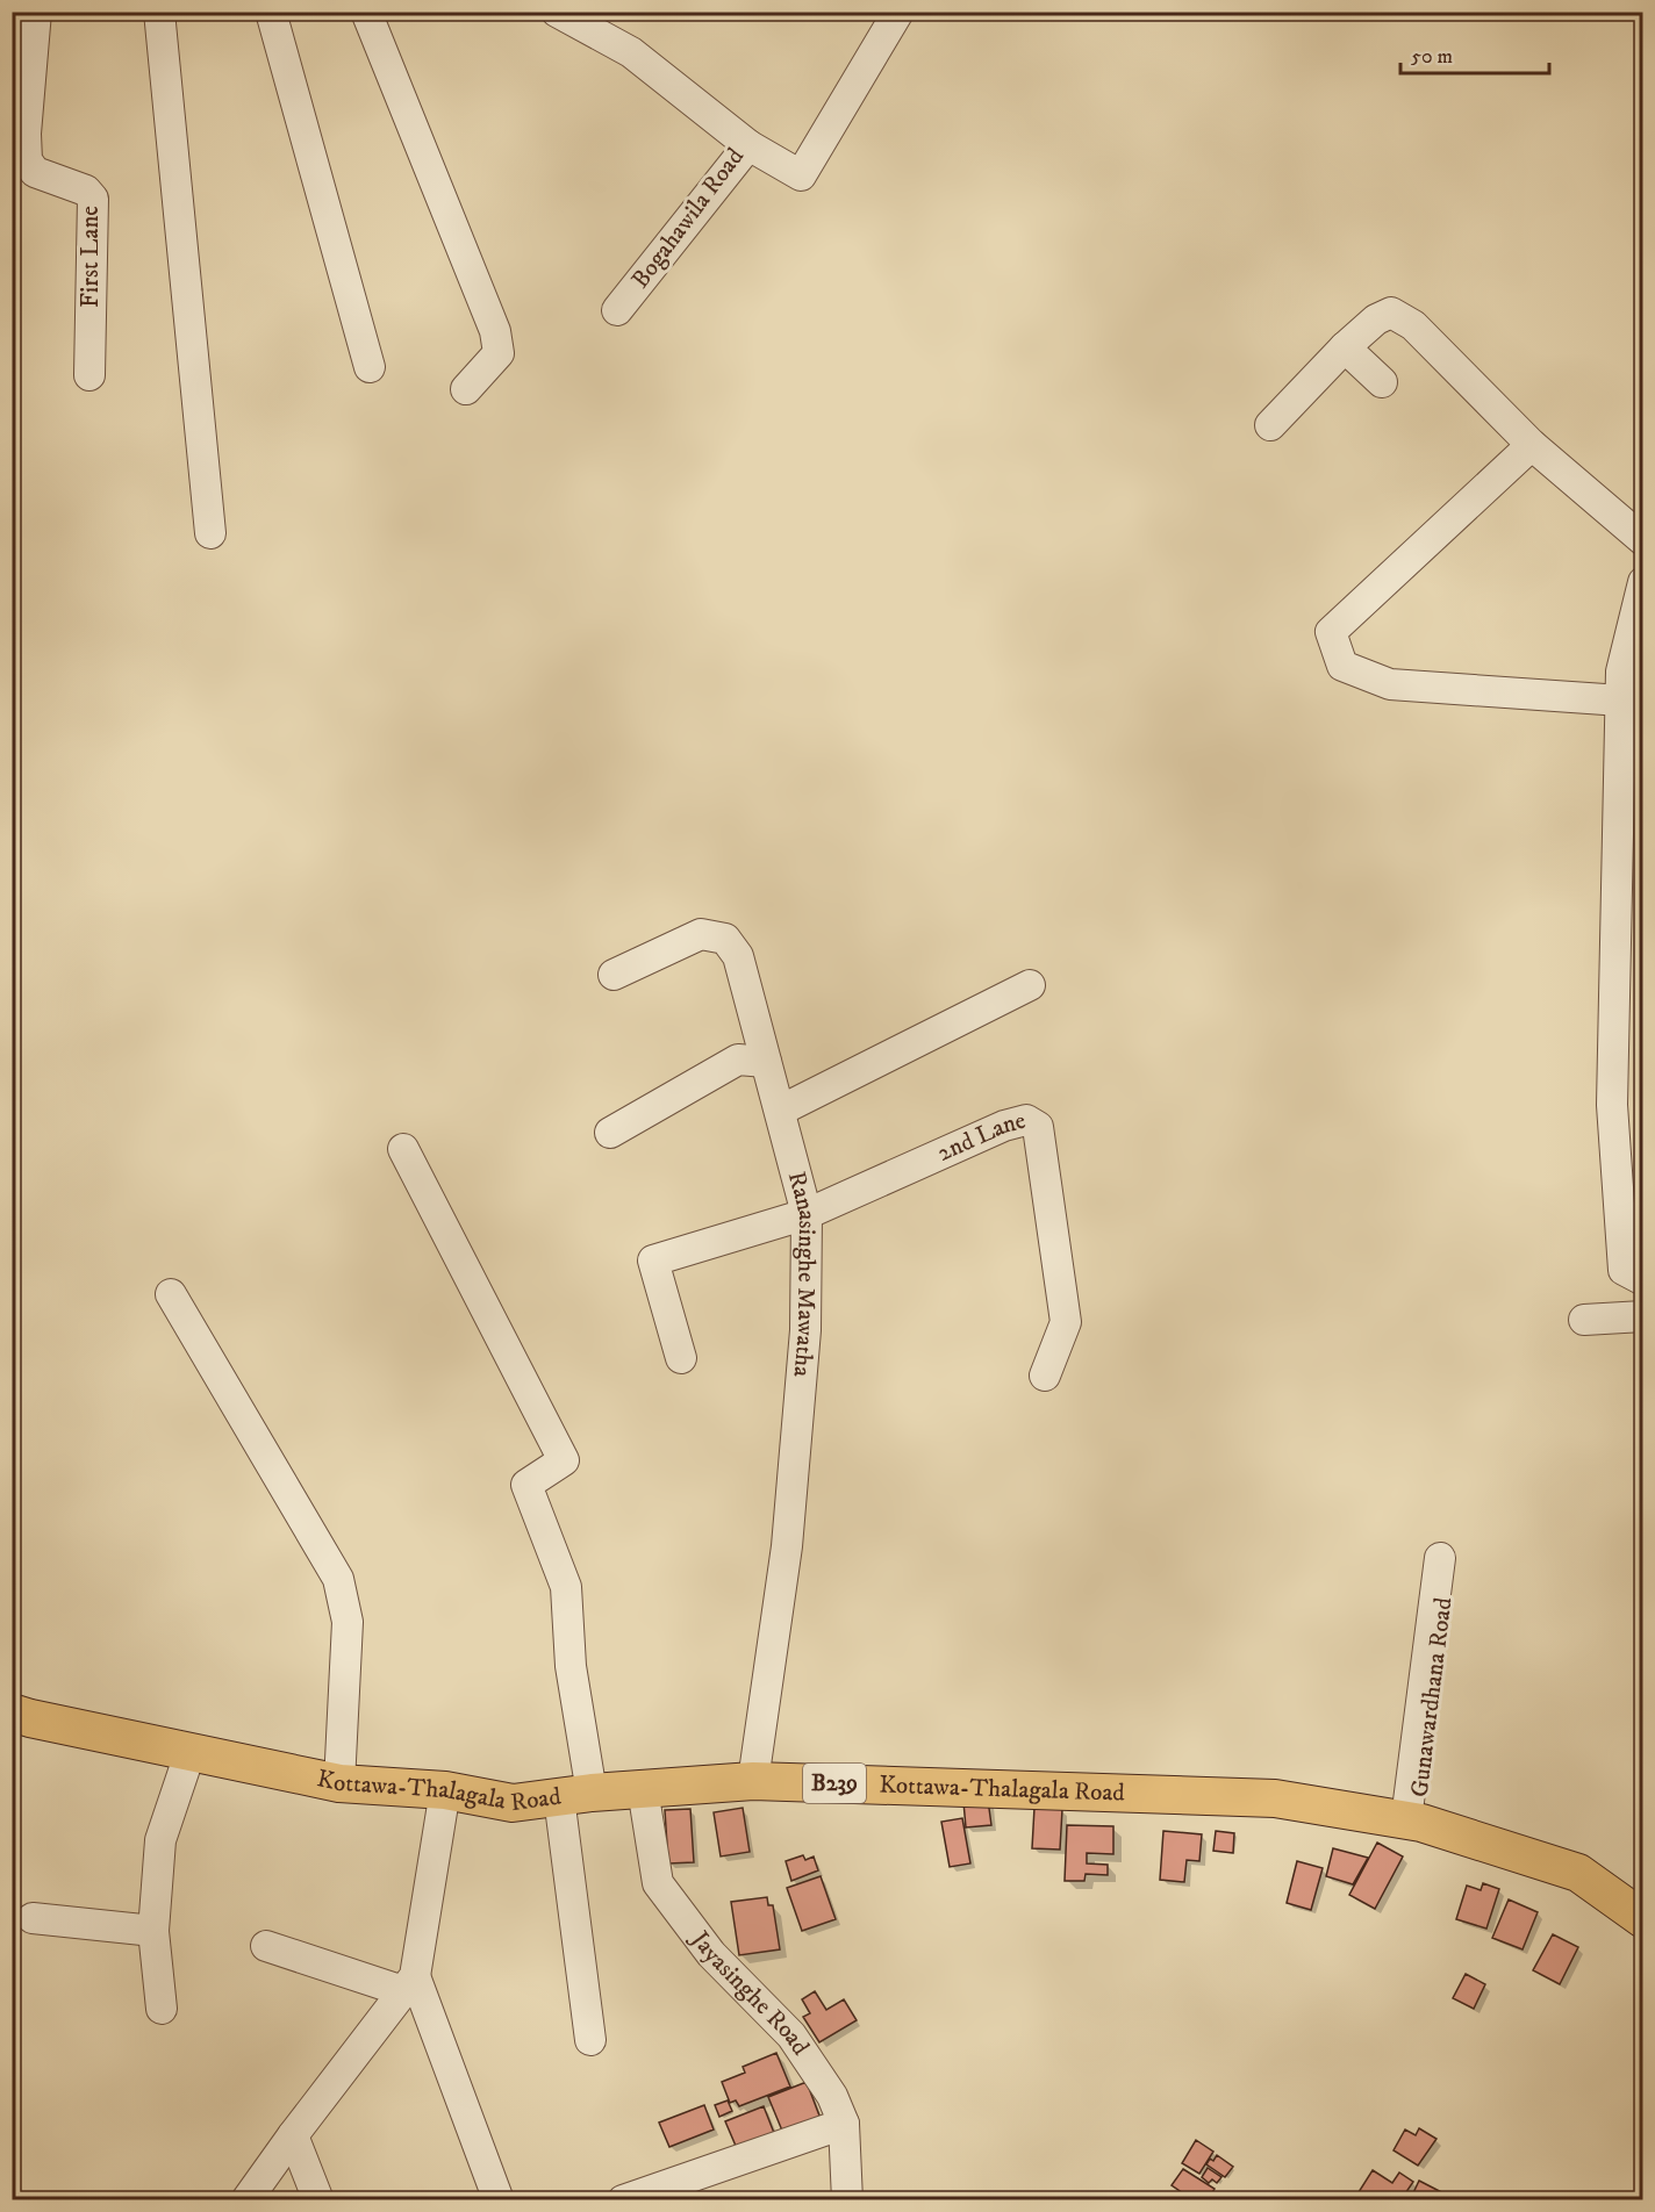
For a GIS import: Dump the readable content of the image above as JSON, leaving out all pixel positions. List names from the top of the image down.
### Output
{
  "streets": {
    "main road": ["B239", "Kottawa-Thalagala Road"],
    "street": [
      "Bogahawila Road",
      "First Lane",
      "2nd Lane",
      "Ranasinghe Mawatha",
      "Jayasinghe Road"
    ]
  },
  "crossings": [
    ["2nd Lane", "Ranasinghe Mawatha"],
    ["Ranasinghe Mawatha", "Kottawa-Thalagala Road"],
    ["Kottawa-Thalagala Road", "Jayasinghe Road"]
  ],
  "scale_bar": "50 m"
}
